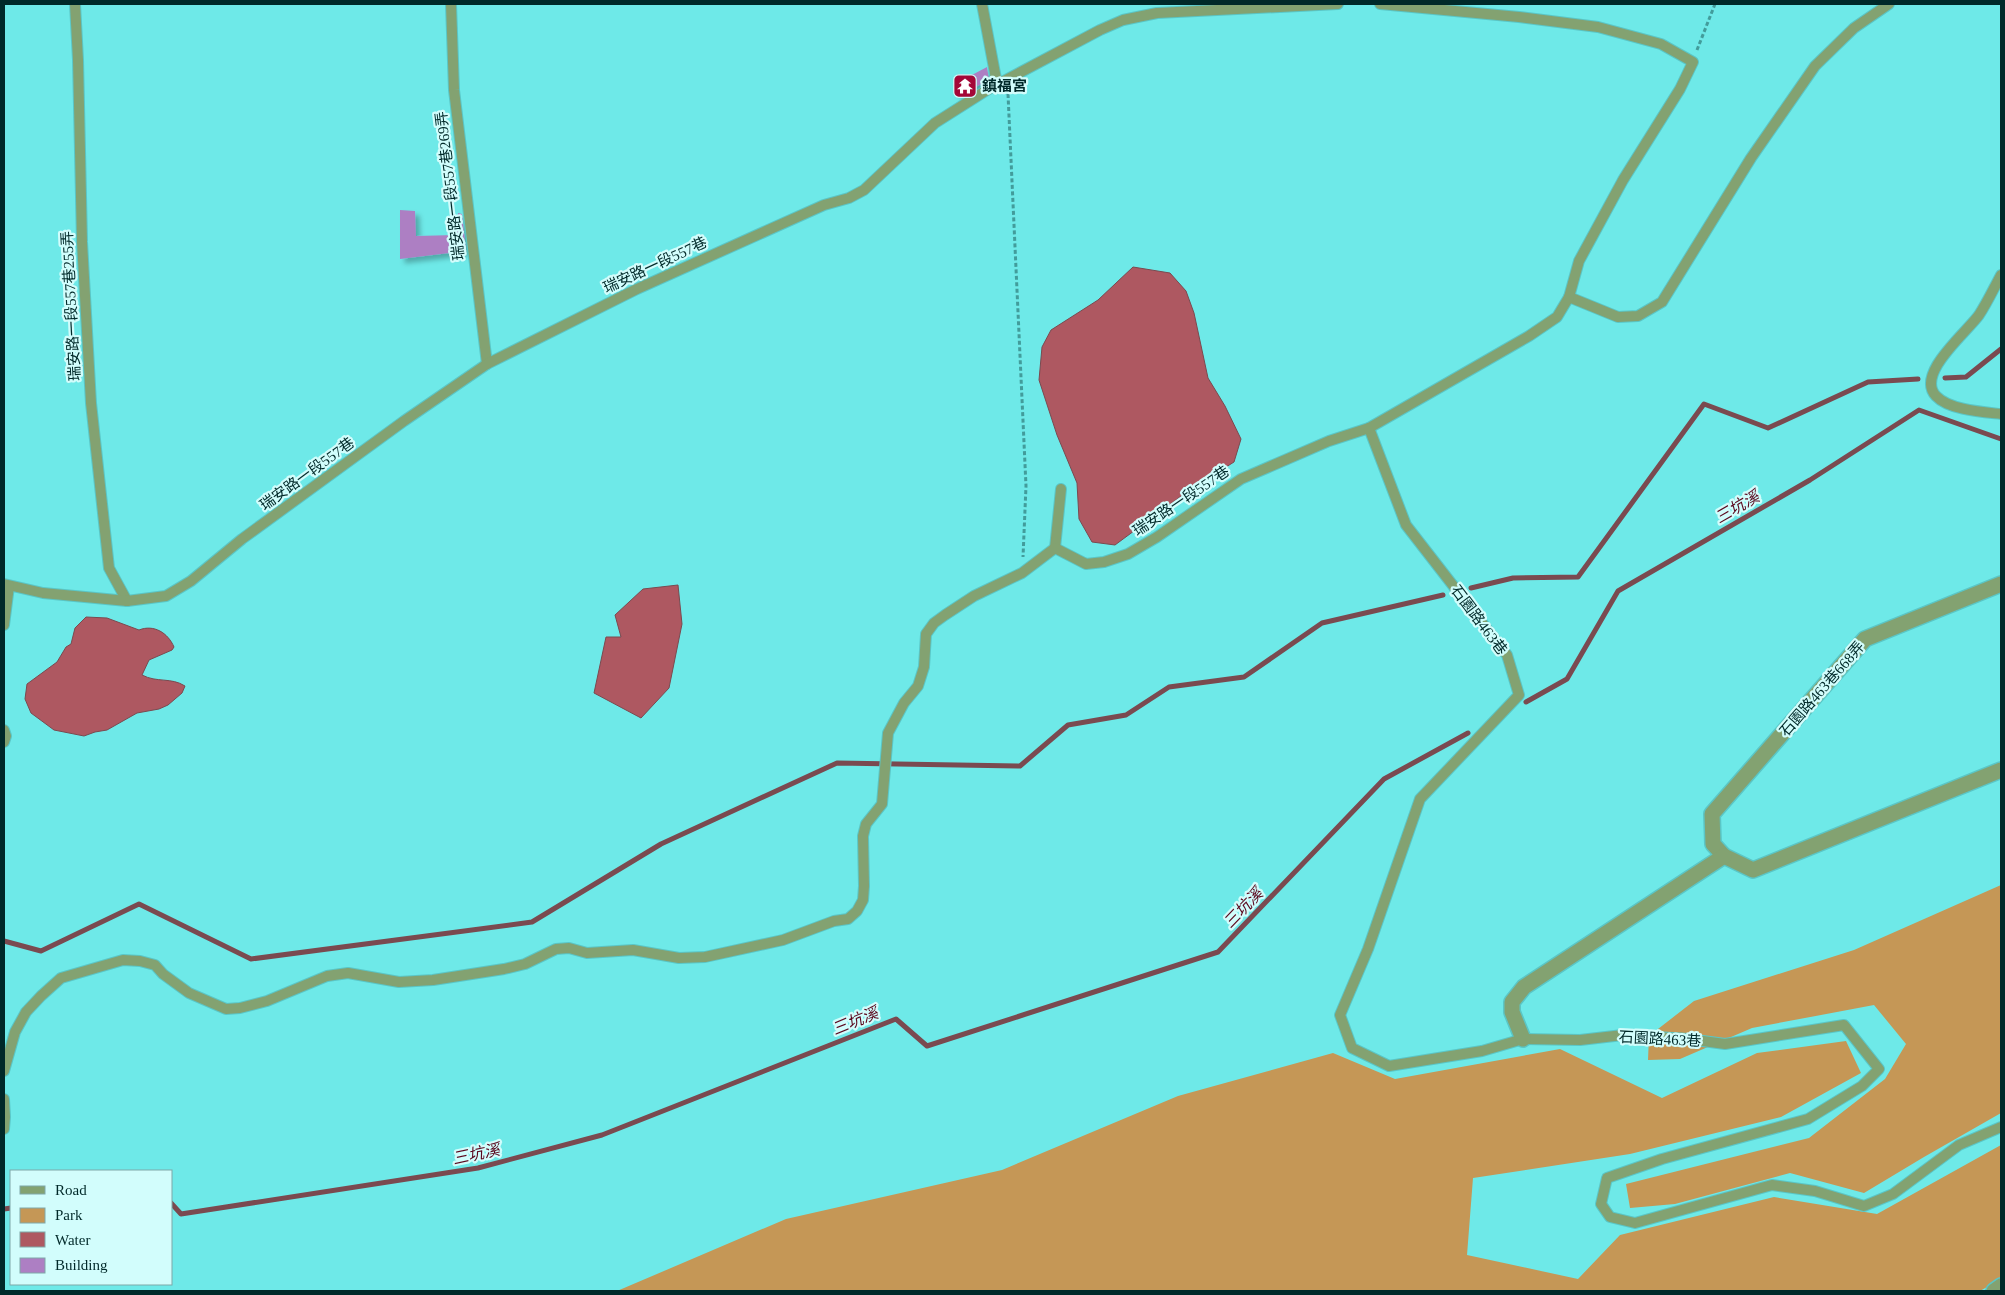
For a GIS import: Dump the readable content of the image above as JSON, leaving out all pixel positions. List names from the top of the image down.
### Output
{
  "streets": {
    "street": ["石園路463巷668弄"],
    "lane": [
      "瑞安路一段557巷269弄",
      "瑞安路一段557巷",
      "瑞安路一段557巷255弄",
      "石園路463巷"
    ]
  },
  "crossings": [
    ["瑞安路一段557巷269弄", "瑞安路一段557巷"],
    ["瑞安路一段557巷", "瑞安路一段557巷255弄"],
    ["瑞安路一段557巷", "石園路463巷"]
  ],
  "water": ["三坑溪"],
  "places": {
    "temple": ["鎮福宮"]
  },
  "legend": [
    "Road",
    "Park",
    "Water",
    "Building"
  ]
}
